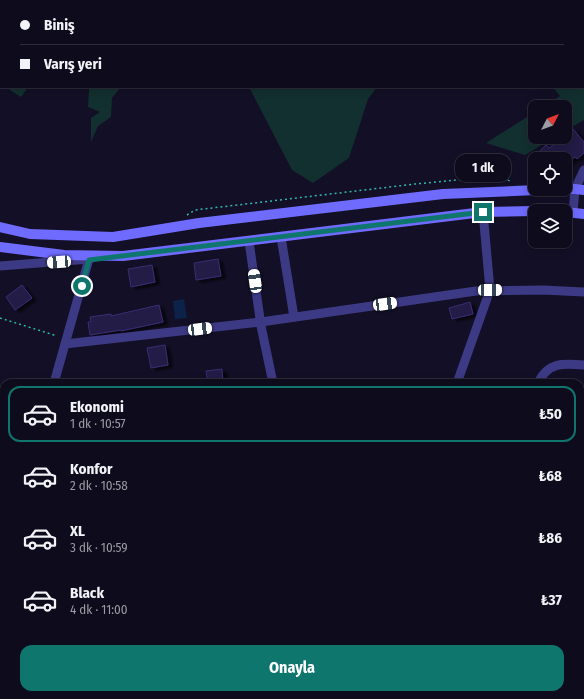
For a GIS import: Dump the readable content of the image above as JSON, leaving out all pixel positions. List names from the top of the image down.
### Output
{
  "north": "top right",
  "page": {
    "banner": ["Biniş", "Varış yeri"],
    "bubble": "1 dk",
    "list": [
      {
        "name": "Ekonomi",
        "note": "1 dk · 10:57",
        "value": "₺50"
      },
      {
        "name": "Konfor",
        "note": "2 dk · 10:58",
        "value": "₺68"
      },
      {
        "name": "XL",
        "note": "3 dk · 10:59",
        "value": "₺86"
      },
      {
        "name": "Black",
        "note": "4 dk · 11:00",
        "value": "₺37"
      }
    ],
    "buttons": "Onayla"
  }
}
